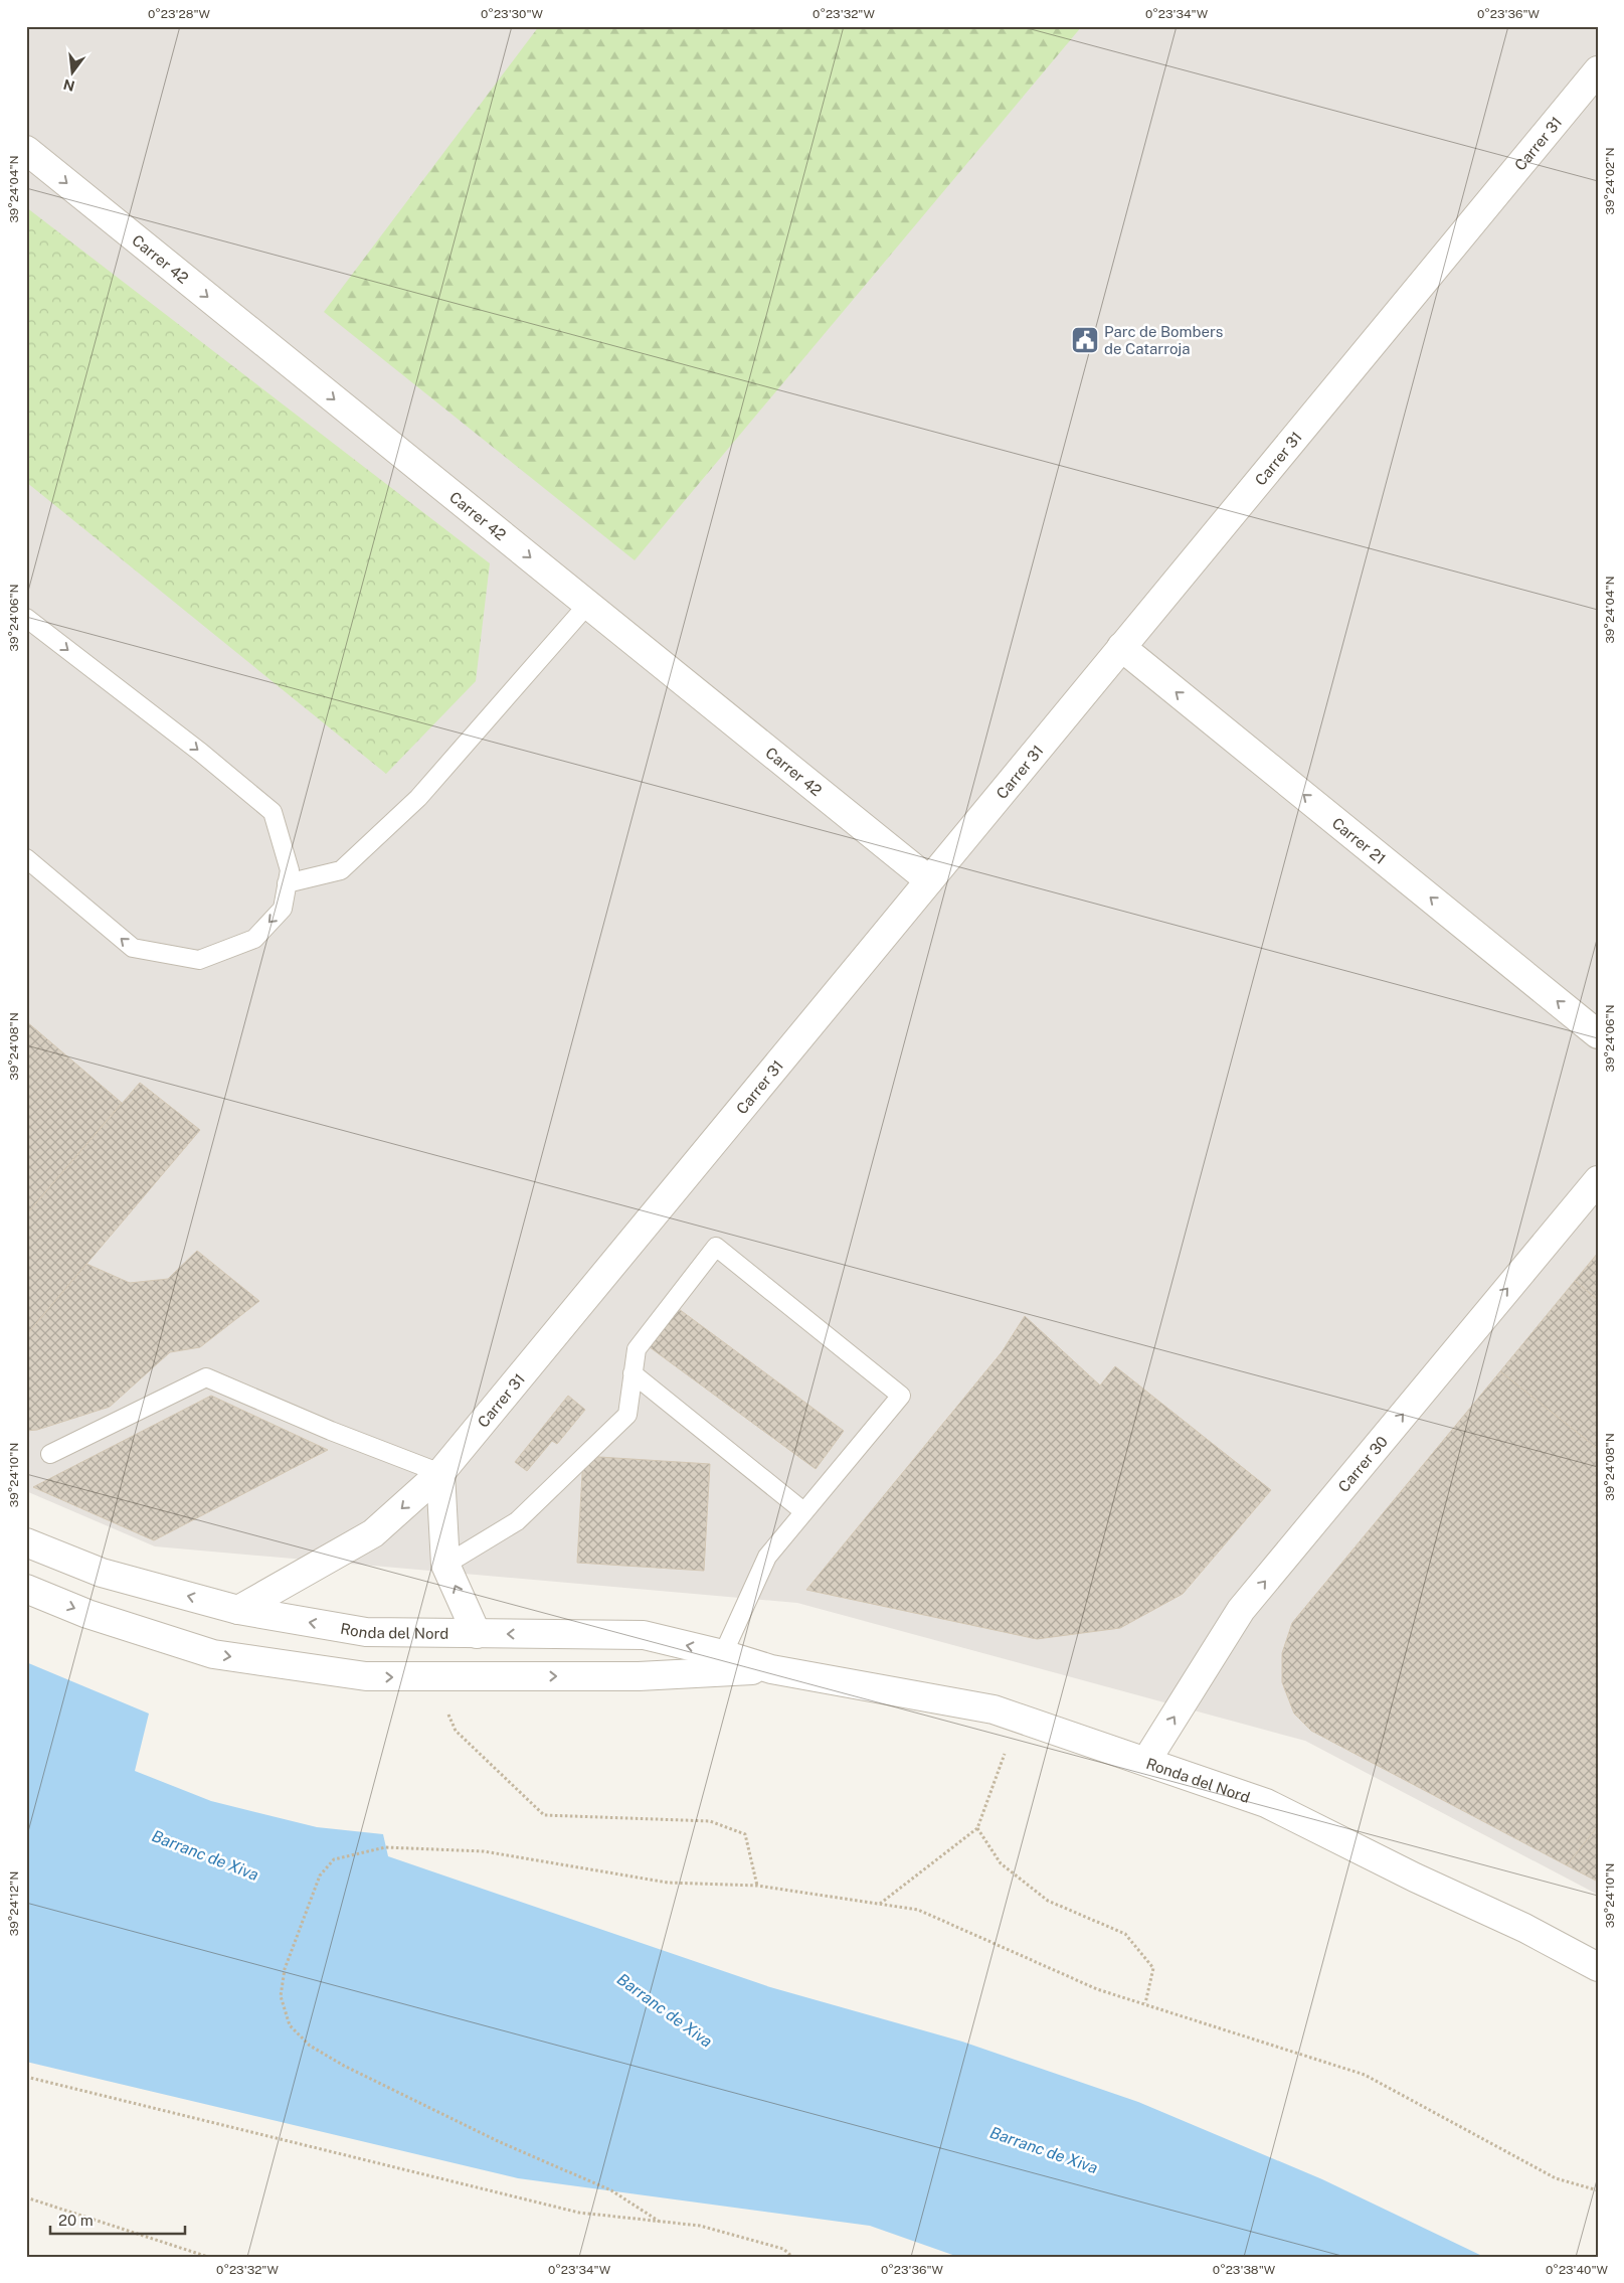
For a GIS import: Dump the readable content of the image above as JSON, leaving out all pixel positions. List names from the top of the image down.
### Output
{
  "streets": {
    "street": [
      "Carrer 31",
      "Carrer 42",
      "Carrer 21",
      "Carrer 30",
      "Ronda del Nord"
    ]
  },
  "crossings": [
    ["Carrer 31", "Carrer 42"],
    ["Carrer 31", "Carrer 21"],
    ["Carrer 31", "Ronda del Nord"],
    ["Carrer 30", "Ronda del Nord"]
  ],
  "one_way": ["Carrer 42", "Carrer 21", "Carrer 30"],
  "water": ["Barranc de Xiva"],
  "places": {
    "public building": ["Parc de Bombers de Catarroja"]
  },
  "scale_bar": "20 m",
  "north": "bottom",
  "coordinates": [
    "0°23'28\"W",
    "0°23'30\"W",
    "0°23'32\"W",
    "0°23'34\"W",
    "0°23'36\"W",
    "39°24'02\"N",
    "39°24'04\"N",
    "39°24'06\"N",
    "39°24'08\"N",
    "39°24'10\"N",
    "39°24'12\"N",
    "0°23'38\"W",
    "0°23'40\"W"
  ]
}
